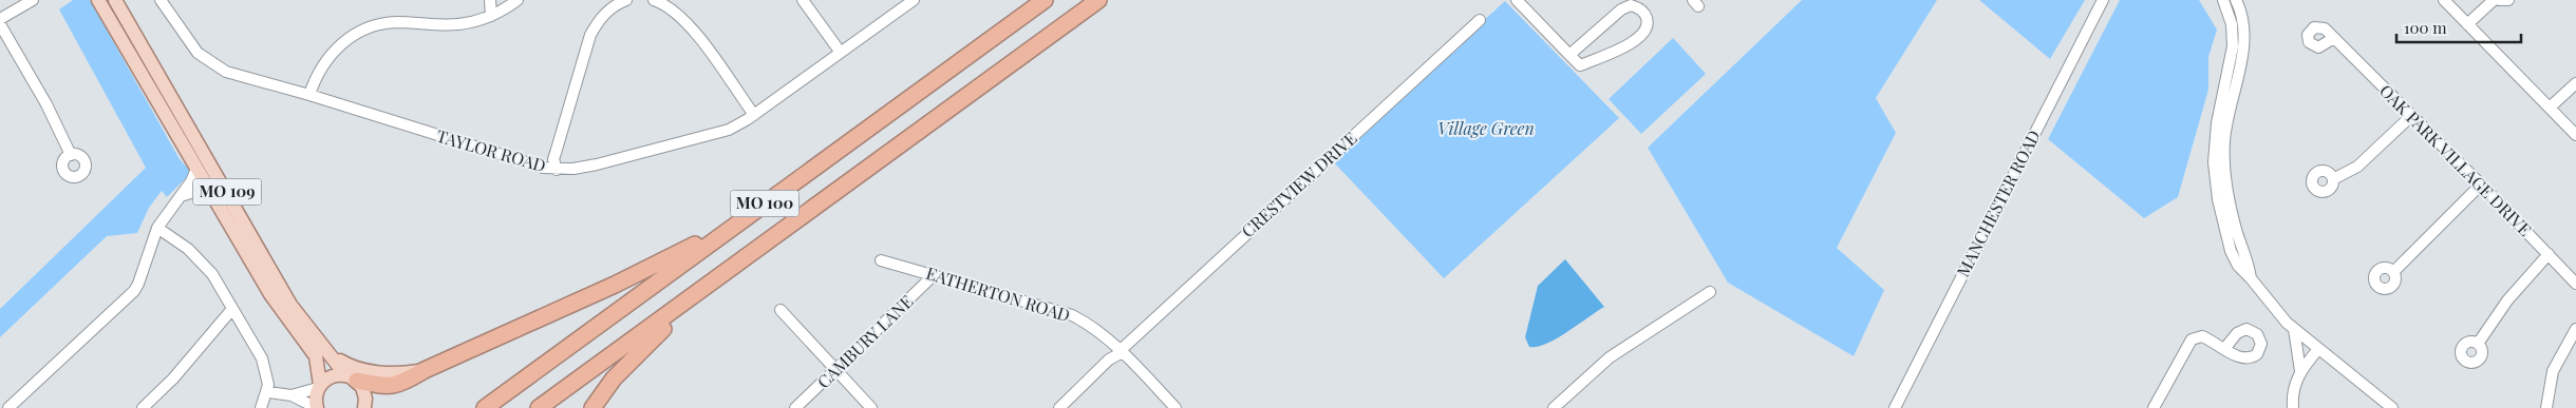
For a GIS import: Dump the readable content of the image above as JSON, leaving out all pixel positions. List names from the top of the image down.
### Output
{
  "streets": {
    "highway": ["MO 100"],
    "main road": ["MO 109"],
    "street": [
      "TAYLOR ROAD",
      "OAK PARK VILLAGE DRIVE",
      "CRESTVIEW DRIVE",
      "MANCHESTER ROAD",
      "EATHERTON ROAD",
      "CAMBURY LANE"
    ]
  },
  "crossings": [
    ["CRESTVIEW DRIVE", "EATHERTON ROAD"],
    ["EATHERTON ROAD", "CAMBURY LANE"]
  ],
  "parks": ["Village Green"],
  "scale_bar": "100 m"
}
